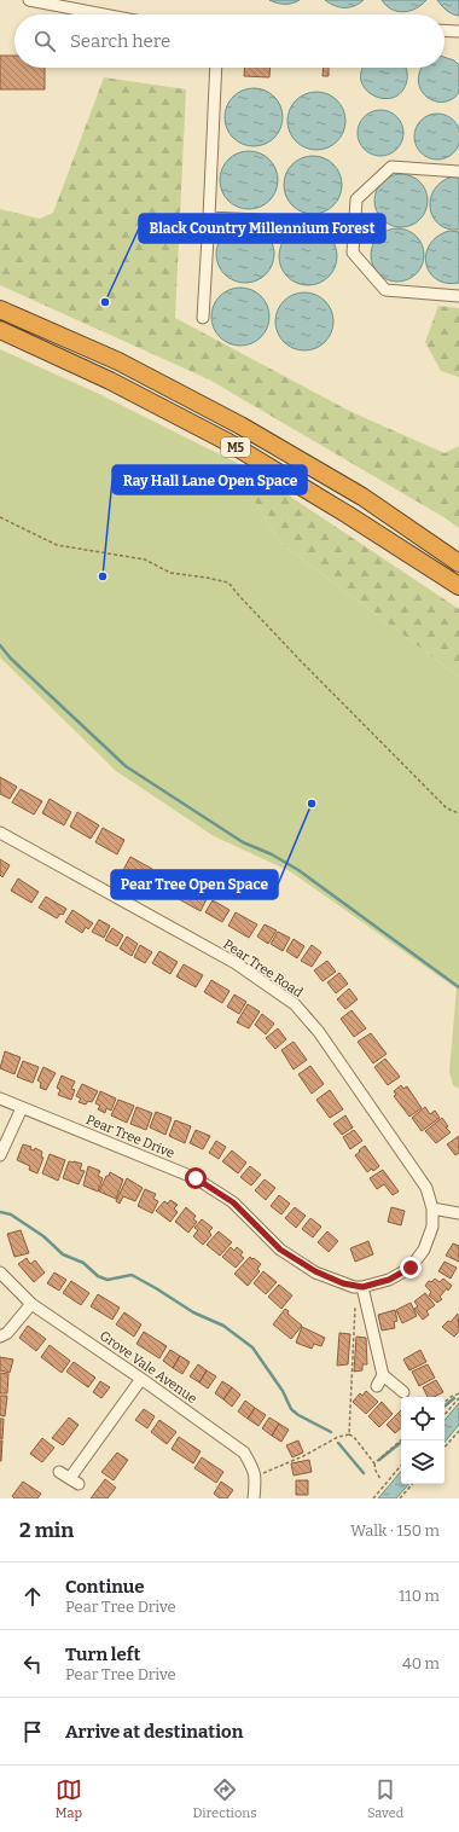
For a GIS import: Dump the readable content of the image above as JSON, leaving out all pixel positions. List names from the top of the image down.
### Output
{
  "streets": {
    "highway": ["M5"],
    "street": ["Pear Tree Road", "Pear Tree Drive", "Grove Vale Avenue"]
  },
  "places": ["Black Country Millennium Forest", "Ray Hall Lane Open Space", "Pear Tree Open Space"],
  "page": {
    "search": "Search here",
    "heading": ["2 min", "Walk · 150 m"],
    "list": [
      ["Continue", "Pear Tree Drive", "110 m"],
      ["Turn left", "Pear Tree Drive", "40 m"],
      "Arrive at destination"
    ],
    "nav": ["Map", "Directions", "Saved"]
  }
}
